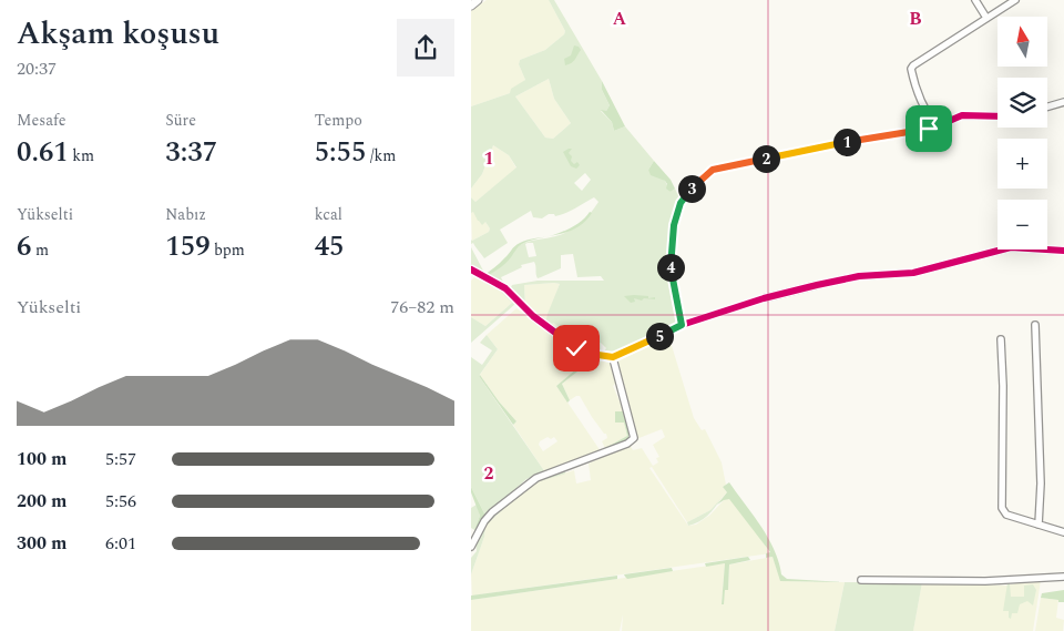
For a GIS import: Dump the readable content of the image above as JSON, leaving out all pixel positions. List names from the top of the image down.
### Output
{
  "north": "top",
  "page": {
    "heading": ["Akşam koşusu", "20:37"],
    "map_buttons": ["+", "−"],
    "stats": [
      ["Mesafe", "0.61 km"],
      ["Süre", "3:37"],
      ["Tempo", "5:55 /km"],
      ["Yükselti", "6 m"],
      ["Nabız", "159 bpm"],
      ["kcal", "45"]
    ],
    "pins": [
      "1",
      "2",
      "3",
      "4",
      "5"
    ],
    "chart": ["Yükselti", "76–82 m"],
    "list": [
      {
        "name": "100 m",
        "note": "5:57"
      },
      {
        "name": "200 m",
        "note": "5:56"
      },
      {
        "name": "300 m",
        "note": "6:01"
      }
    ]
  },
  "grid": {
    "columns": ["A", "B"],
    "rows": ["1", "2"]
  }
}
